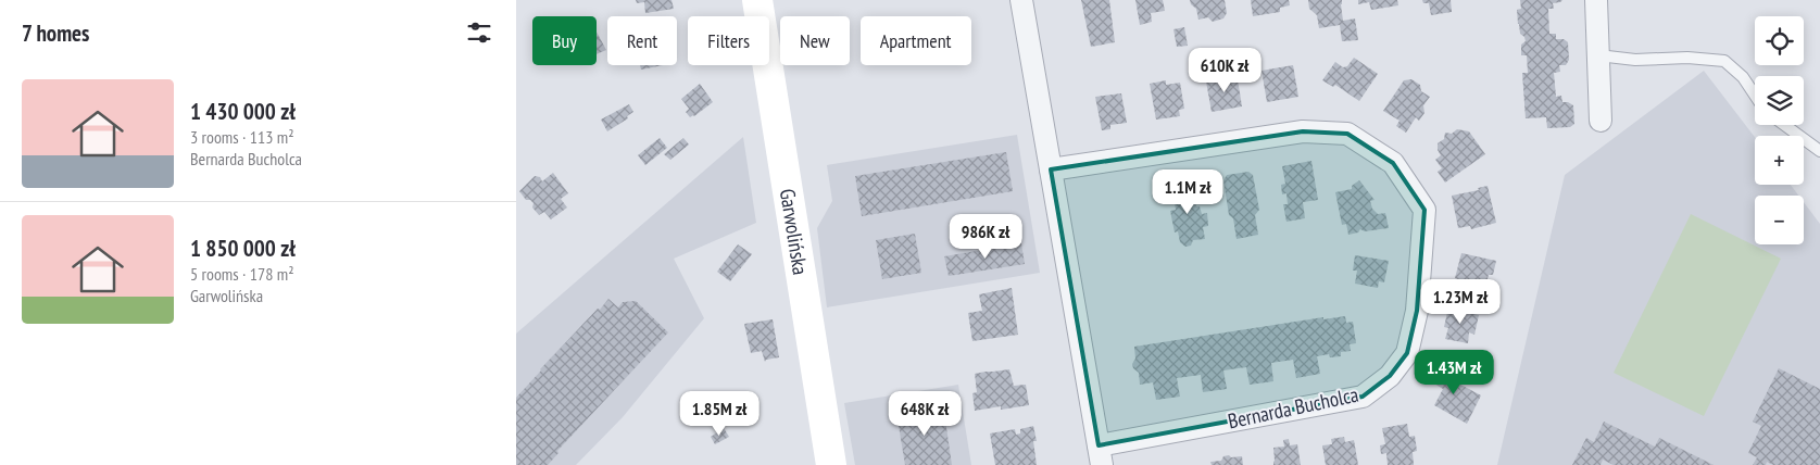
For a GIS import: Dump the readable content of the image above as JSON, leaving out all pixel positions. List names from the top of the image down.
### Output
{
  "streets": {
    "main road": ["Garwolińska"],
    "street": ["Bernarda Bucholca"]
  },
  "page": {
    "heading": "7 homes",
    "map_buttons": ["+", "−"],
    "chip": [
      "Buy",
      "Rent",
      "Filters",
      "New",
      "Apartment"
    ],
    "price": [
      "610K zł",
      "1.1M zł",
      "986K zł",
      "1.23M zł",
      "1.43M zł",
      "1.85M zł",
      "648K zł"
    ],
    "list": [
      {
        "name": "1 430 000 zł",
        "note": "3 rooms · 113 m² · Bernarda Bucholca"
      },
      {
        "name": "1 850 000 zł",
        "note": "5 rooms · 178 m² · Garwolińska"
      }
    ]
  }
}
